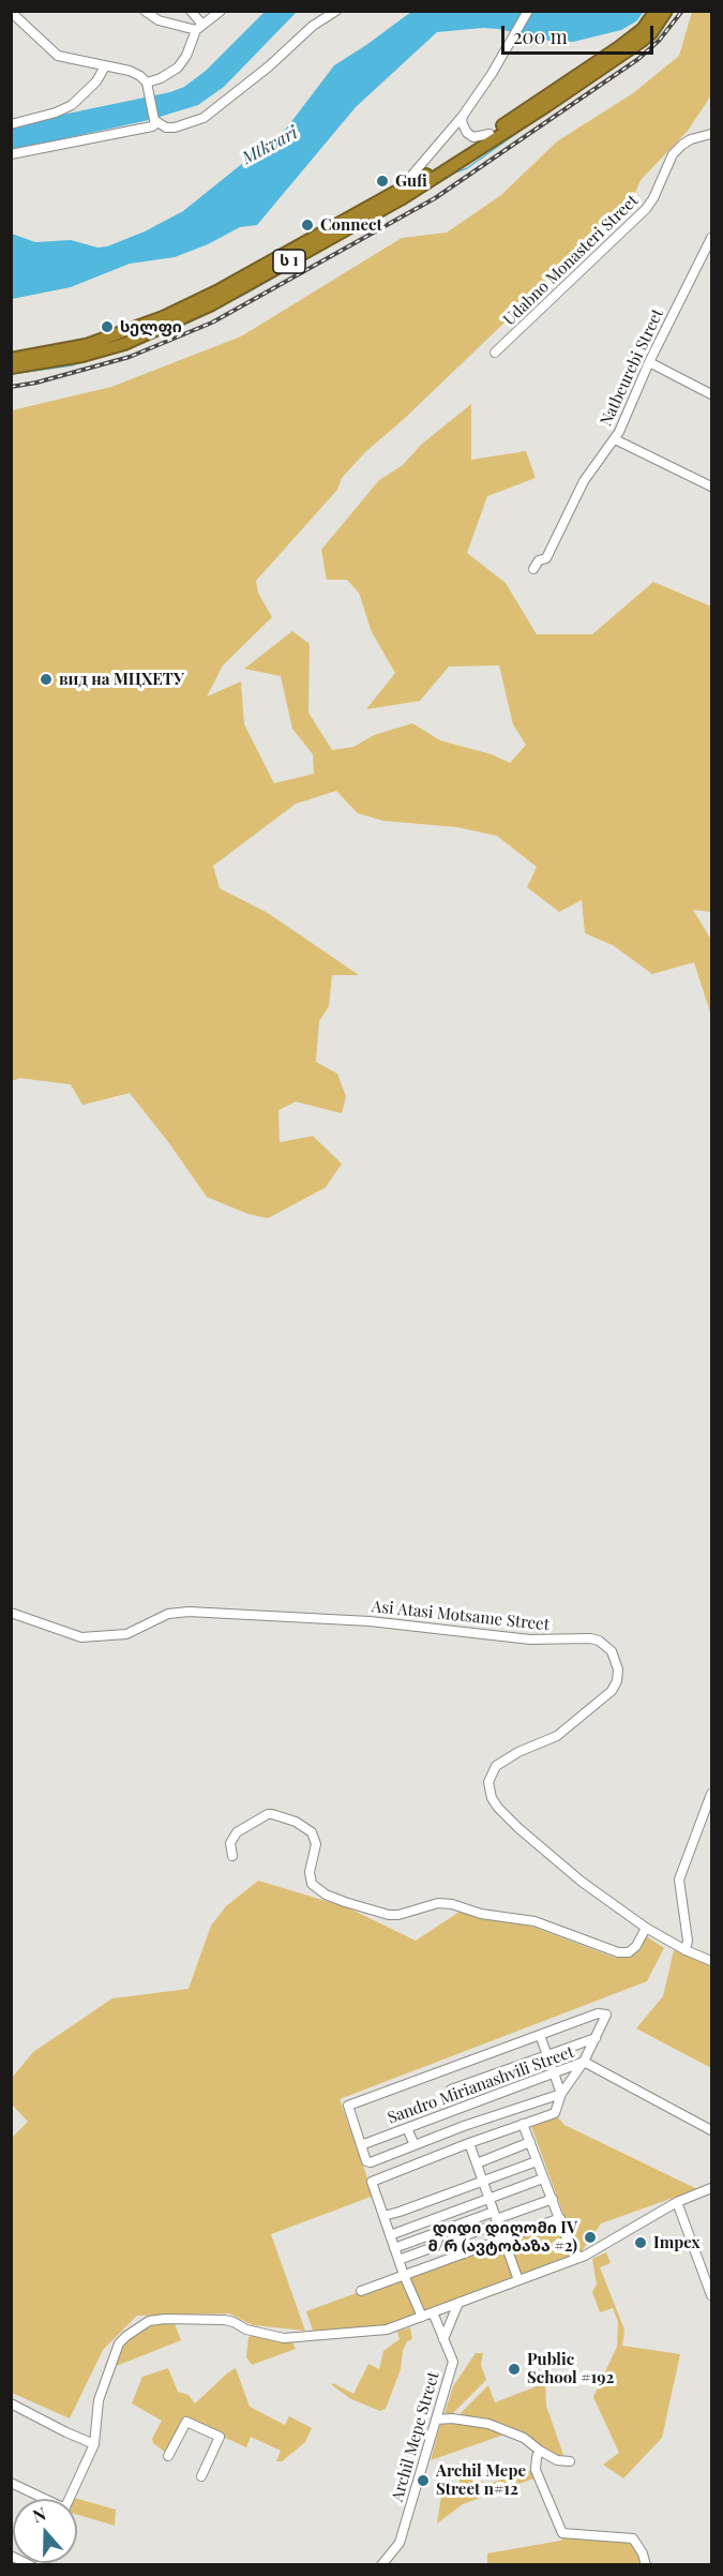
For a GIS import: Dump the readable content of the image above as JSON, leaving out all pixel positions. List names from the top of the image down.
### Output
{
  "streets": {
    "highway": ["ს 1"],
    "street": [
      "Udabno Monasteri Street",
      "Natbeurebi Street",
      "Asi Atasi Motsame Street",
      "Sandro Mirianashvili Street",
      "Archil Mepe Street"
    ]
  },
  "water": ["Mtkvari"],
  "places": [
    "Gufi",
    "Connect",
    "სელფი",
    "вид на МЦХЕТУ",
    "დიდი დიღომი IV მ/რ (ავტობაზა #2)",
    "Impex",
    "Public School #192",
    "Archil Mepe Street n#12"
  ],
  "scale_bar": "200 m",
  "north": "top"
}
